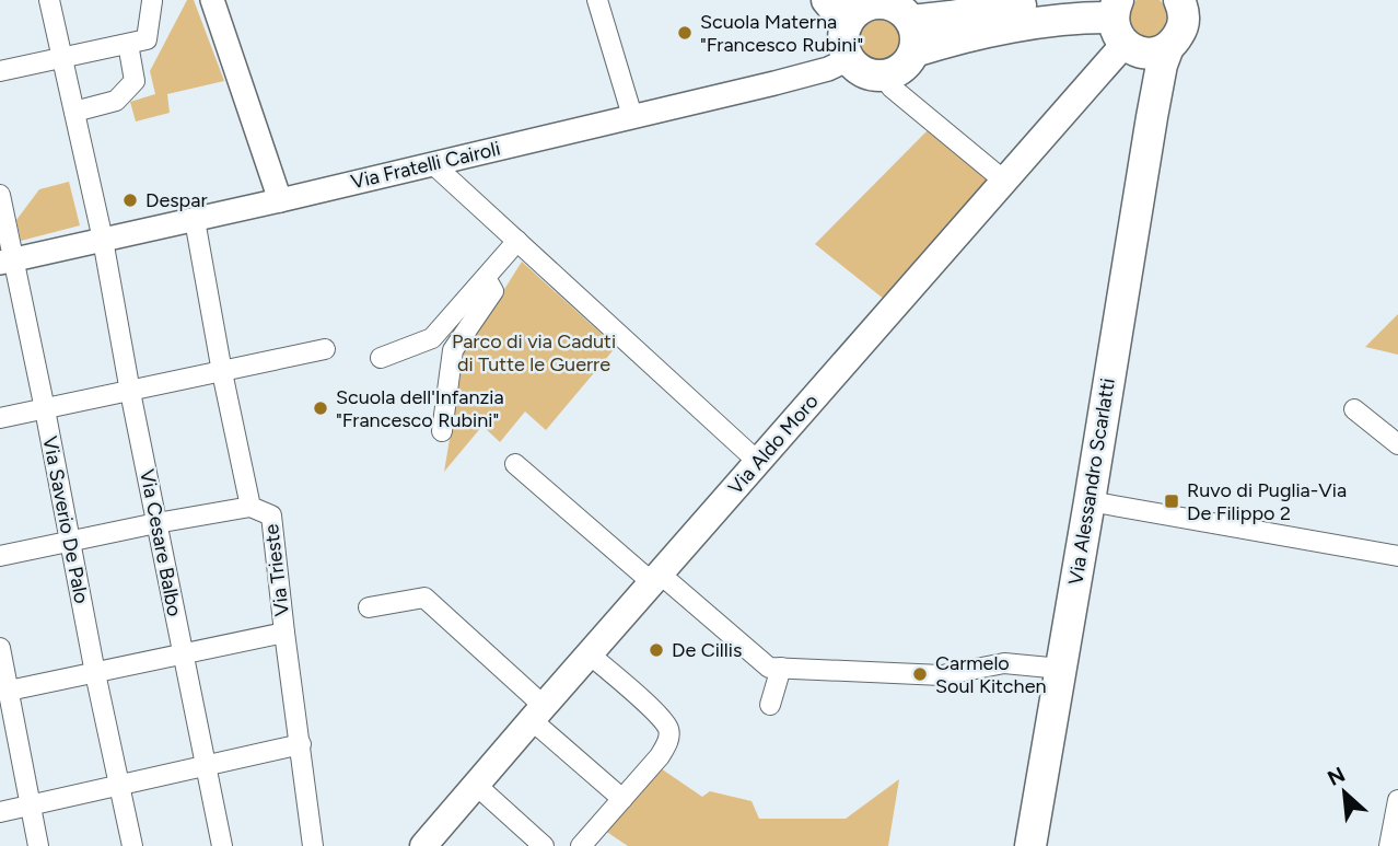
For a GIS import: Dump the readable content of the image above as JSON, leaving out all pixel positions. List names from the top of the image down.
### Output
{
  "streets": {
    "main road": ["Via Aldo Moro", "Via Alessandro Scarlatti"],
    "street": [
      "Via Fratelli Cairoli",
      "Via Saverio De Palo",
      "Via Cesare Balbo",
      "Via Trieste"
    ]
  },
  "crossings": [
    ["Via Fratelli Cairoli", "Via Saverio De Palo"],
    ["Via Fratelli Cairoli", "Via Cesare Balbo"],
    ["Via Fratelli Cairoli", "Via Trieste"],
    ["Via Aldo Moro", "Via Alessandro Scarlatti"]
  ],
  "parks": ["Parco di via Caduti di Tutte le Guerre"],
  "places": {
    "other": [
      "Scuola Materna \"Francesco Rubini\"",
      "Despar",
      "Scuola dell'Infanzia \"Francesco Rubini\"",
      "De Cillis",
      "Carmelo Soul Kitchen"
    ],
    "transit": ["Ruvo di Puglia-Via De Filippo 2"]
  },
  "north": "top left"
}
